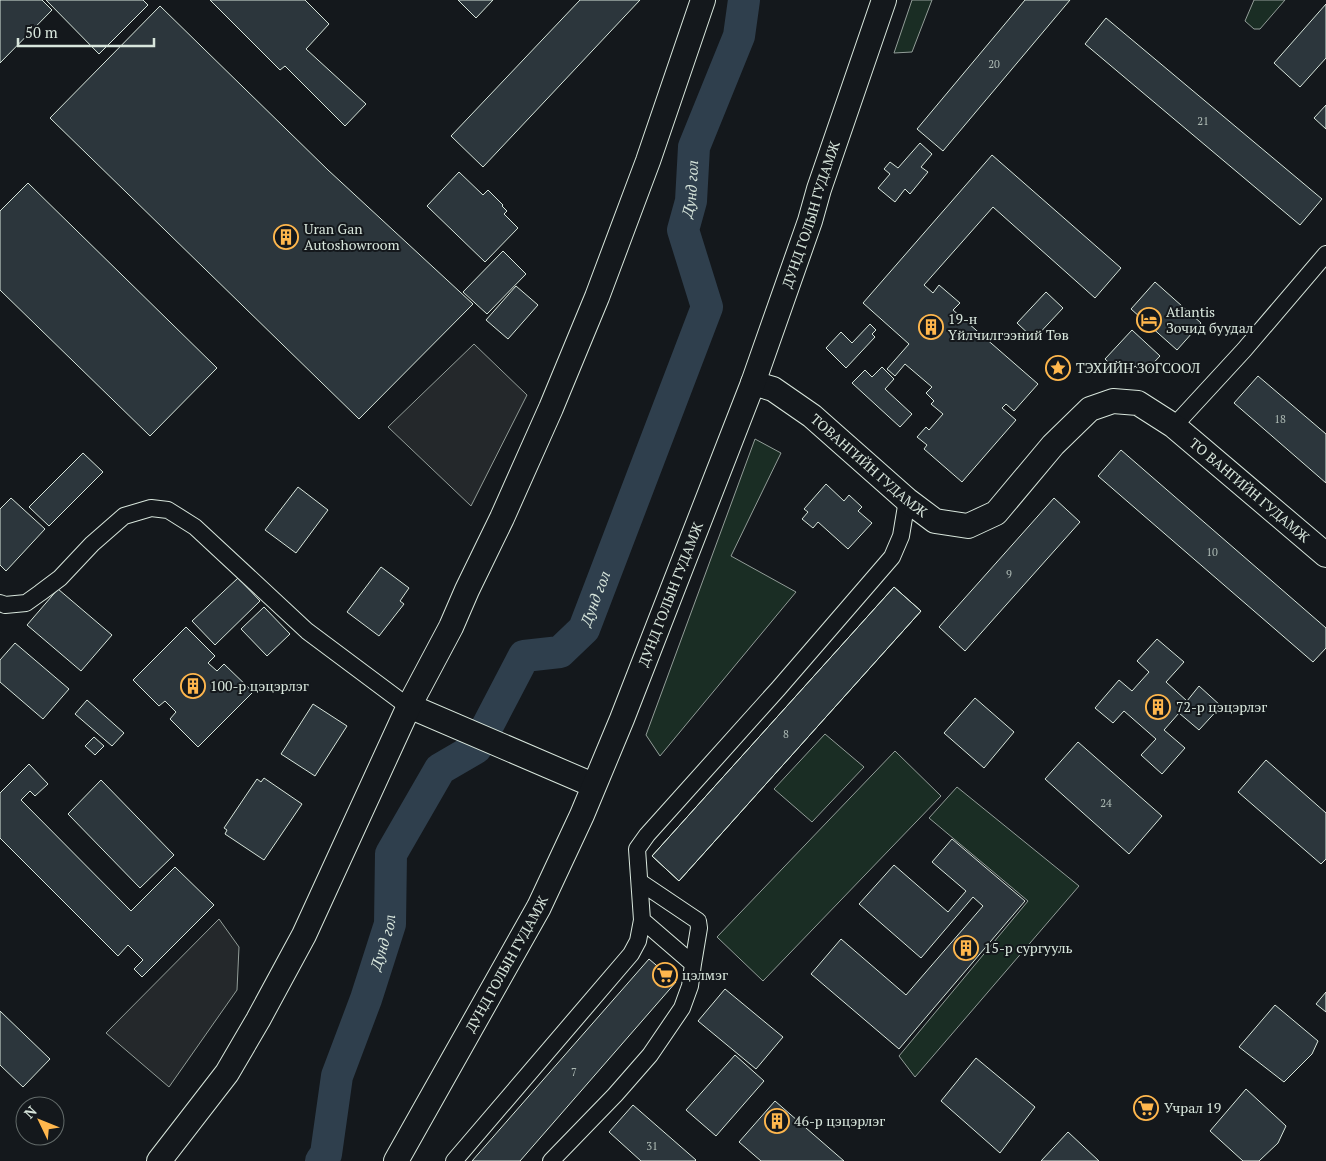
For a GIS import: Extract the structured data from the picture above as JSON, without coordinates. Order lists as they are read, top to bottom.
{
  "streets": {
    "street": ["ДУНД ГОЛЫН ГУДАМЖ", "ТОВАНГИЙН ГУДАМЖ", "ТО ВАНГИЙН ГУДАМЖ"]
  },
  "crossings": [
    ["ДУНД ГОЛЫН ГУДАМЖ", "ТОВАНГИЙН ГУДАМЖ"],
    ["ТОВАНГИЙН ГУДАМЖ", "ТО ВАНГИЙН ГУДАМЖ"]
  ],
  "water": ["Дунд гол"],
  "places": {
    "building": [
      "Uran Gan Autoshowroom",
      "19-н Үйлчилгээний Төв",
      "100-р цэцэрлэг",
      "72-р цэцэрлэг",
      "15-р сургууль",
      "46-р цэцэрлэг"
    ],
    "hotel": ["Atlantis Зочид буудал"],
    "place": ["ТЭХИЙН ЗОГСООЛ"],
    "supermarket": ["цэлмэг", "Учрал 19"]
  },
  "house_numbers": [
    "20",
    "21",
    "18",
    "10",
    "9",
    "8",
    "24",
    "7",
    "31"
  ],
  "scale_bar": "50 m",
  "north": "top left"
}
